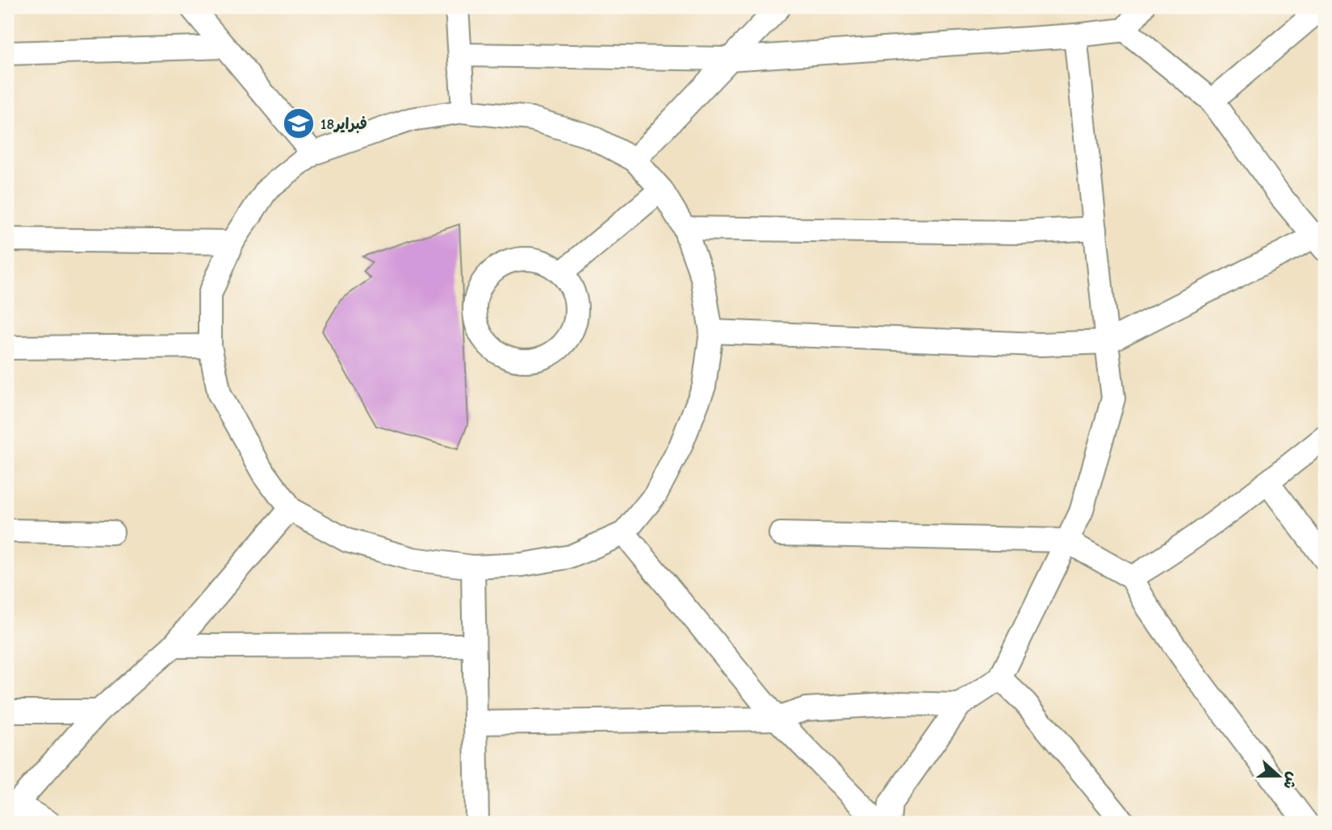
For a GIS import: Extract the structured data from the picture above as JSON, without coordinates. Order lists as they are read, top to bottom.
{
  "places": {
    "school or university": ["18فبراير"]
  },
  "north": "right"
}
